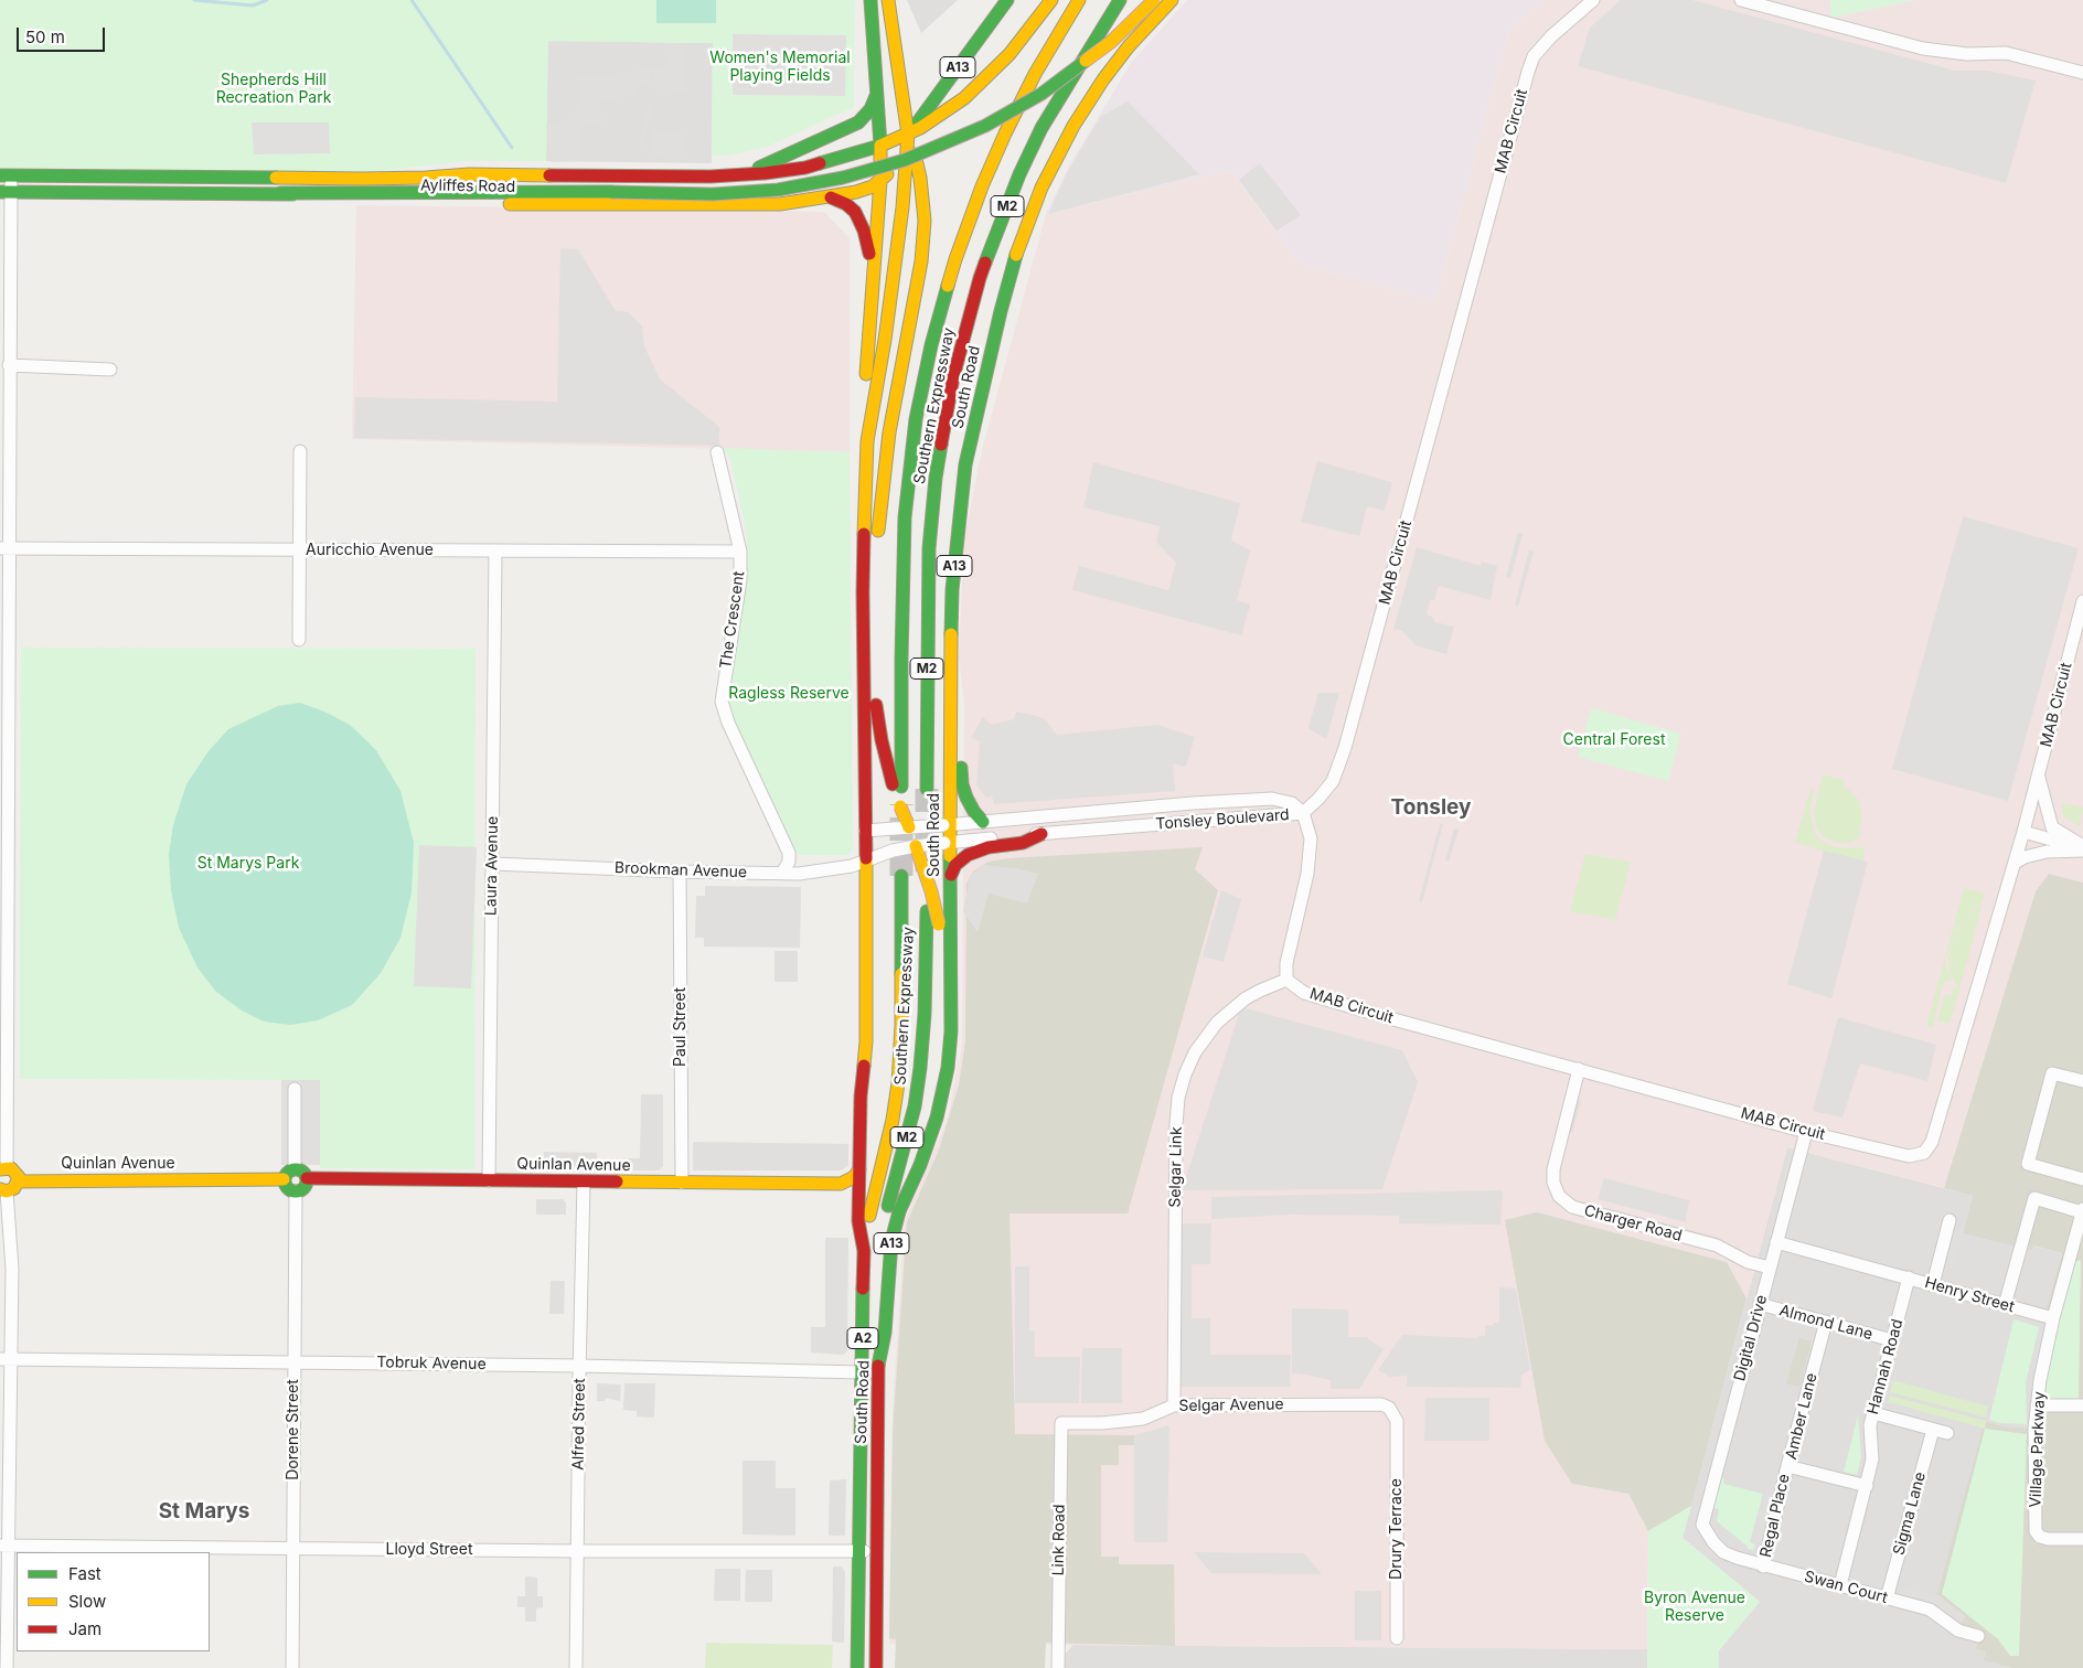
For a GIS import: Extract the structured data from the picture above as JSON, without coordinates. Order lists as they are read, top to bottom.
{
  "streets": {
    "main road": [
      "A13",
      "Ayliffes Road",
      "M2",
      "South Road",
      "Southern Expressway",
      "Quinlan Avenue",
      "A2"
    ],
    "street": [
      "MAB Circuit",
      "Auricchio Avenue",
      "The Crescent",
      "Tonsley Boulevard",
      "Laura Avenue",
      "Brookman Avenue",
      "Paul Street",
      "Selgar Link",
      "Charger Road",
      "Henry Street",
      "Almond Lane",
      "Digital Drive",
      "Tobruk Avenue",
      "Hannah Road",
      "Selgar Avenue",
      "Amber Lane",
      "Alfred Street",
      "Dorene Street",
      "Village Parkway",
      "Sigma Lane",
      "Regal Place",
      "Drury Terrace",
      "Link Road",
      "Lloyd Street",
      "Swan Court"
    ]
  },
  "crossings": [
    ["A13", "Ayliffes Road"],
    ["A13", "South Road"],
    ["MAB Circuit", "Tonsley Boulevard"],
    ["MAB Circuit", "Selgar Link"],
    ["MAB Circuit", "Charger Road"],
    ["MAB Circuit", "Digital Drive"],
    ["Ayliffes Road", "South Road"],
    ["South Road", "Southern Expressway"],
    ["South Road", "Tonsley Boulevard"],
    ["South Road", "Brookman Avenue"],
    ["South Road", "Tobruk Avenue"],
    ["South Road", "Lloyd Street"],
    ["Auricchio Avenue", "The Crescent"],
    ["Auricchio Avenue", "Laura Avenue"],
    ["The Crescent", "Brookman Avenue"],
    ["Tonsley Boulevard", "Brookman Avenue"],
    ["Laura Avenue", "Brookman Avenue"],
    ["Laura Avenue", "Quinlan Avenue"],
    ["Brookman Avenue", "Paul Street"],
    ["Paul Street", "Quinlan Avenue"],
    ["Quinlan Avenue", "Alfred Street"],
    ["Quinlan Avenue", "Dorene Street"],
    ["Selgar Link", "Selgar Avenue"],
    ["Charger Road", "Digital Drive"],
    ["Henry Street", "Digital Drive"],
    ["Henry Street", "Hannah Road"],
    ["Henry Street", "Village Parkway"],
    ["Almond Lane", "Digital Drive"],
    ["Almond Lane", "Hannah Road"],
    ["Almond Lane", "Amber Lane"],
    ["Digital Drive", "Swan Court"],
    ["Tobruk Avenue", "Alfred Street"],
    ["Tobruk Avenue", "Dorene Street"],
    ["Hannah Road", "Amber Lane"],
    ["Hannah Road", "Swan Court"],
    ["Selgar Avenue", "Drury Terrace"],
    ["Selgar Avenue", "Link Road"],
    ["Amber Lane", "Regal Place"],
    ["Alfred Street", "Lloyd Street"],
    ["Dorene Street", "Lloyd Street"],
    ["Sigma Lane", "Swan Court"],
    ["Regal Place", "Swan Court"]
  ],
  "districts": ["Tonsley", "St Marys"],
  "parks": [
    "Women's Memorial Playing Fields",
    "Shepherds Hill Recreation Park",
    "Ragless Reserve",
    "Central Forest",
    "St Marys Park",
    "Byron Avenue Reserve"
  ],
  "legend": ["Fast", "Slow", "Jam"],
  "scale_bar": "50 m"
}
